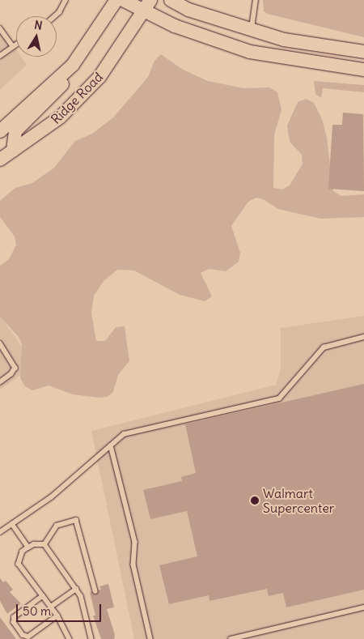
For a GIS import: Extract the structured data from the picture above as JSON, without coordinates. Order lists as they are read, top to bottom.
{
  "streets": {
    "main road": ["Ridge Road"]
  },
  "places": ["Walmart Supercenter"],
  "scale_bar": "50 m",
  "north": "top"
}
